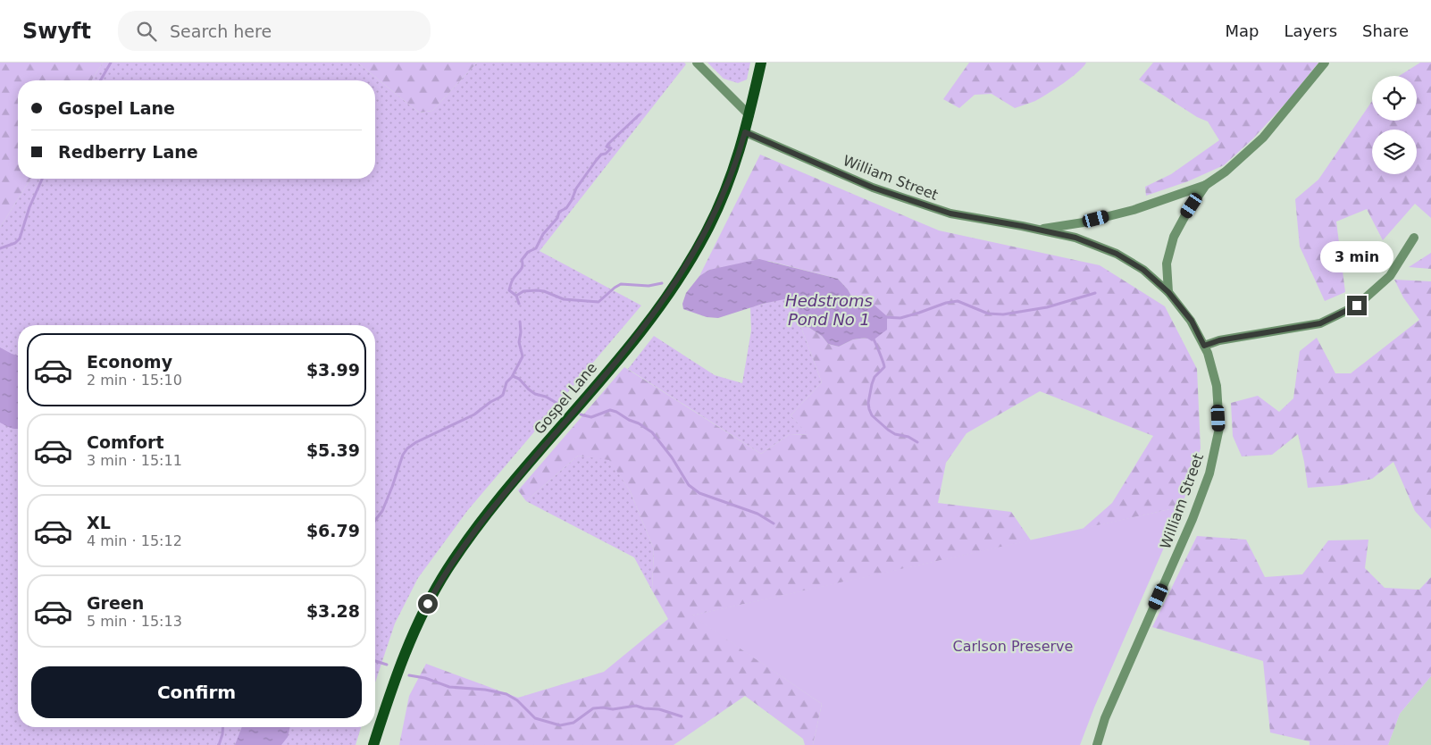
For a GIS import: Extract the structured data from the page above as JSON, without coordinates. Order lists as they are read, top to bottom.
{
  "streets": {
    "main road": ["Gospel Lane"],
    "street": ["William Street"]
  },
  "crossings": [
    ["William Street", "Gospel Lane"]
  ],
  "water": ["Hedstroms Pond No 1"],
  "parks": ["Carlson Preserve"],
  "page": {
    "header": "Swyft",
    "search": "Search here",
    "nav": ["Map", "Layers", "Share"],
    "banner": ["Gospel Lane", "Redberry Lane"],
    "bubble": "3 min",
    "list": [
      {
        "name": "Economy",
        "note": "2 min · 15:10",
        "value": "$3.99"
      },
      {
        "name": "Comfort",
        "note": "3 min · 15:11",
        "value": "$5.39"
      },
      {
        "name": "XL",
        "note": "4 min · 15:12",
        "value": "$6.79"
      },
      {
        "name": "Green",
        "note": "5 min · 15:13",
        "value": "$3.28"
      }
    ],
    "buttons": "Confirm"
  }
}
